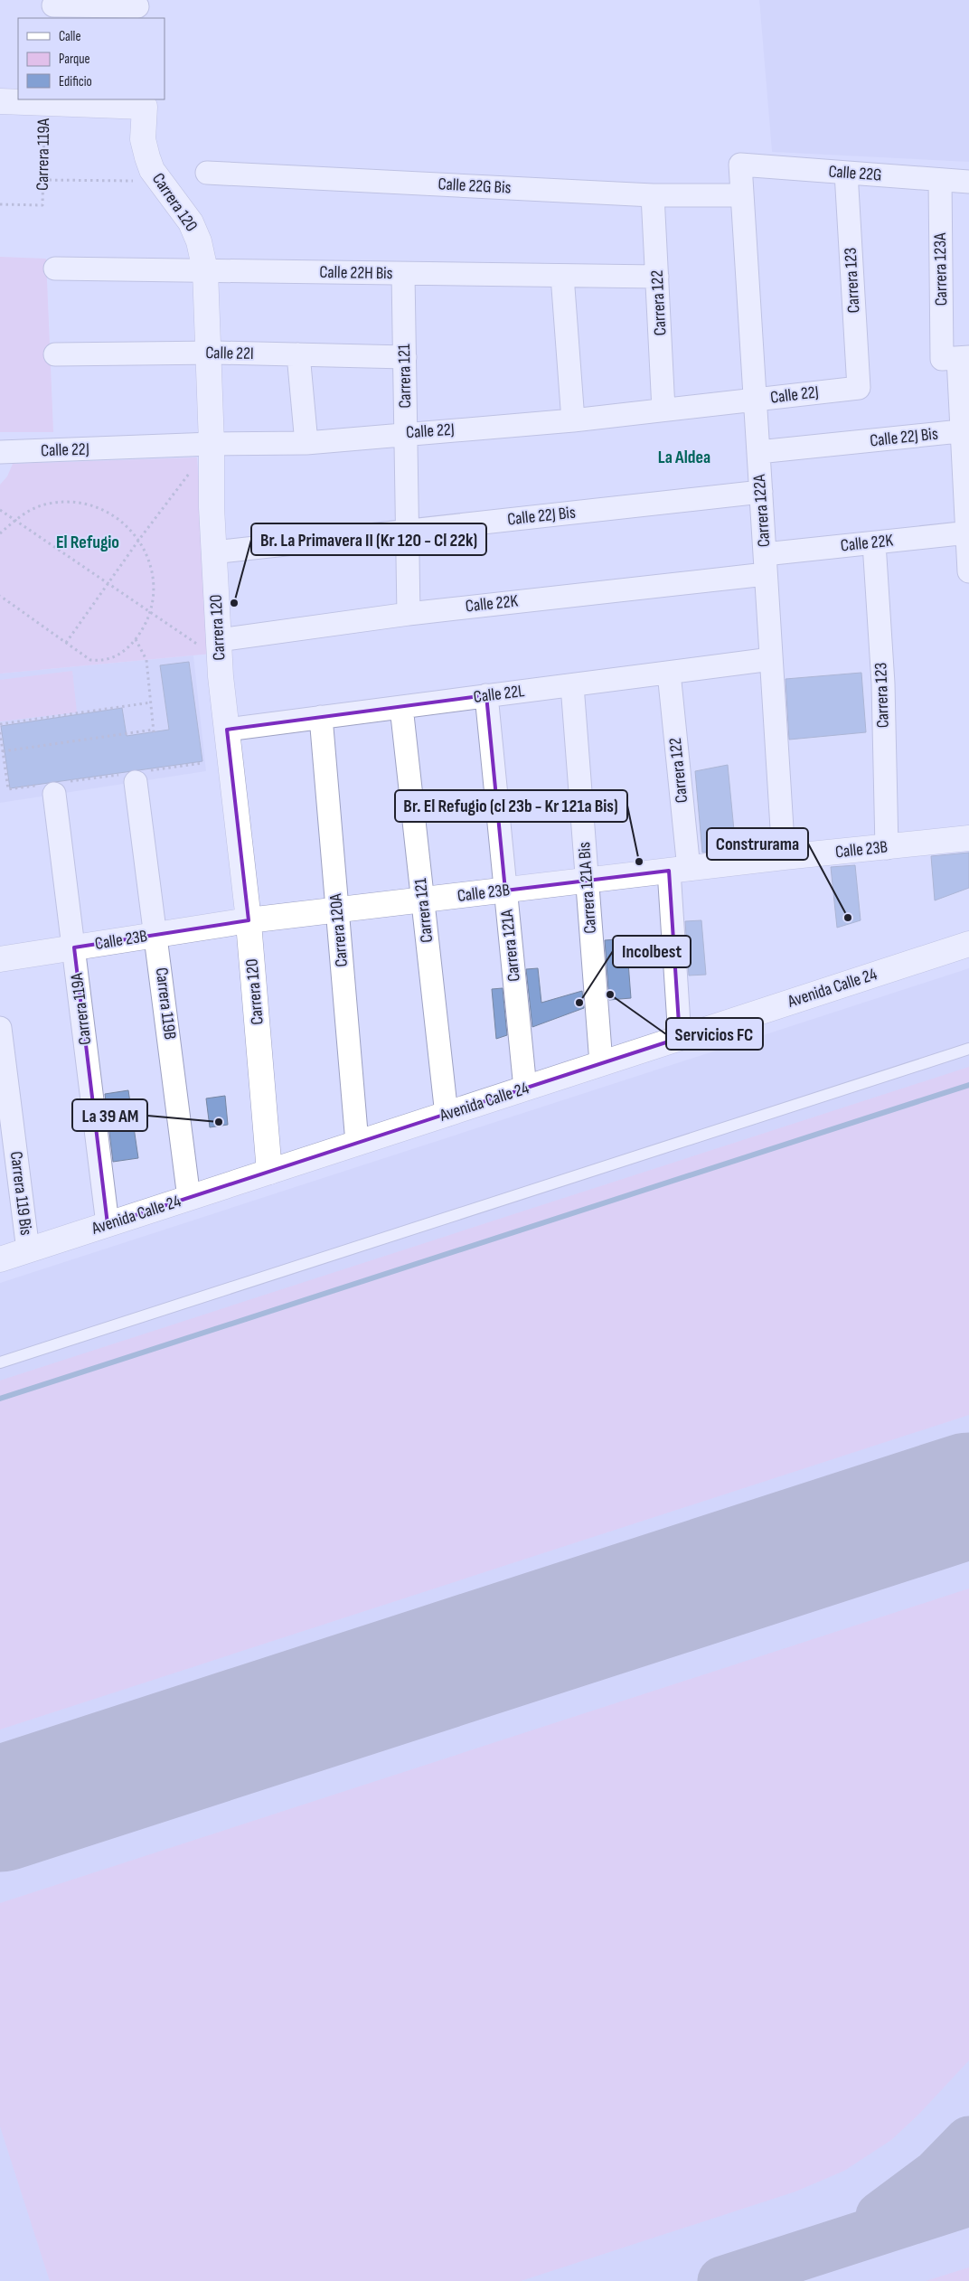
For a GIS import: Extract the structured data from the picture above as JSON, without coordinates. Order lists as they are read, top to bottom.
{
  "streets": {
    "street": [
      "Carrera 119A",
      "Calle 22G",
      "Calle 22G Bis",
      "Carrera 120",
      "Carrera 123A",
      "Calle 22H Bis",
      "Carrera 123",
      "Carrera 122",
      "Calle 22I",
      "Carrera 121",
      "Calle 22J",
      "Calle 22J Bis",
      "Carrera 122A",
      "Calle 22K",
      "Calle 22L",
      "Calle 23B",
      "Carrera 121A Bis",
      "Carrera 120A",
      "Carrera 121A",
      "Avenida Calle 24",
      "Carrera 119B",
      "Carrera 119 Bis"
    ]
  },
  "crossings": [
    ["Carrera 119A", "Calle 23B"],
    ["Carrera 119A", "Avenida Calle 24"],
    ["Calle 22G", "Carrera 123A"],
    ["Calle 22G", "Carrera 123"],
    ["Calle 22G", "Carrera 122A"],
    ["Calle 22G Bis", "Carrera 122"],
    ["Calle 22G Bis", "Carrera 122A"],
    ["Carrera 120", "Calle 22H Bis"],
    ["Carrera 120", "Calle 22I"],
    ["Carrera 120", "Calle 22J"],
    ["Carrera 120", "Calle 22J Bis"],
    ["Carrera 120", "Calle 22K"],
    ["Carrera 120", "Calle 22L"],
    ["Carrera 120", "Calle 23B"],
    ["Carrera 120", "Avenida Calle 24"],
    ["Carrera 123A", "Calle 22J Bis"],
    ["Carrera 123A", "Calle 22K"],
    ["Calle 22H Bis", "Carrera 122"],
    ["Calle 22H Bis", "Carrera 121"],
    ["Carrera 123", "Calle 22J"],
    ["Carrera 123", "Calle 22K"],
    ["Carrera 123", "Calle 23B"],
    ["Carrera 122", "Calle 22J"],
    ["Carrera 122", "Calle 22L"],
    ["Carrera 122", "Calle 23B"],
    ["Carrera 122", "Avenida Calle 24"],
    ["Calle 22I", "Carrera 121"],
    ["Carrera 121", "Calle 22J"],
    ["Carrera 121", "Calle 22J Bis"],
    ["Carrera 121", "Calle 22K"],
    ["Carrera 121", "Calle 22L"],
    ["Carrera 121", "Calle 23B"],
    ["Carrera 121", "Avenida Calle 24"],
    ["Calle 22J", "Carrera 122A"],
    ["Calle 22J Bis", "Carrera 122A"],
    ["Carrera 122A", "Calle 22K"],
    ["Carrera 122A", "Calle 22L"],
    ["Carrera 122A", "Calle 23B"],
    ["Calle 22L", "Carrera 121A Bis"],
    ["Calle 22L", "Carrera 120A"],
    ["Calle 22L", "Carrera 121A"],
    ["Calle 23B", "Carrera 121A Bis"],
    ["Calle 23B", "Carrera 120A"],
    ["Calle 23B", "Carrera 121A"],
    ["Calle 23B", "Carrera 119B"],
    ["Carrera 121A Bis", "Avenida Calle 24"],
    ["Carrera 120A", "Avenida Calle 24"],
    ["Carrera 121A", "Avenida Calle 24"],
    ["Avenida Calle 24", "Carrera 119B"],
    ["Avenida Calle 24", "Carrera 119 Bis"]
  ],
  "districts": ["La Aldea", "El Refugio"],
  "places": [
    "Br. La Primavera II (Kr 120 - Cl 22k)",
    "Br. El Refugio (cl 23b - Kr 121a Bis)",
    "Construrama",
    "Servicios FC",
    "Incolbest",
    "La 39 AM"
  ],
  "legend": ["Calle", "Parque", "Edificio"]
}
